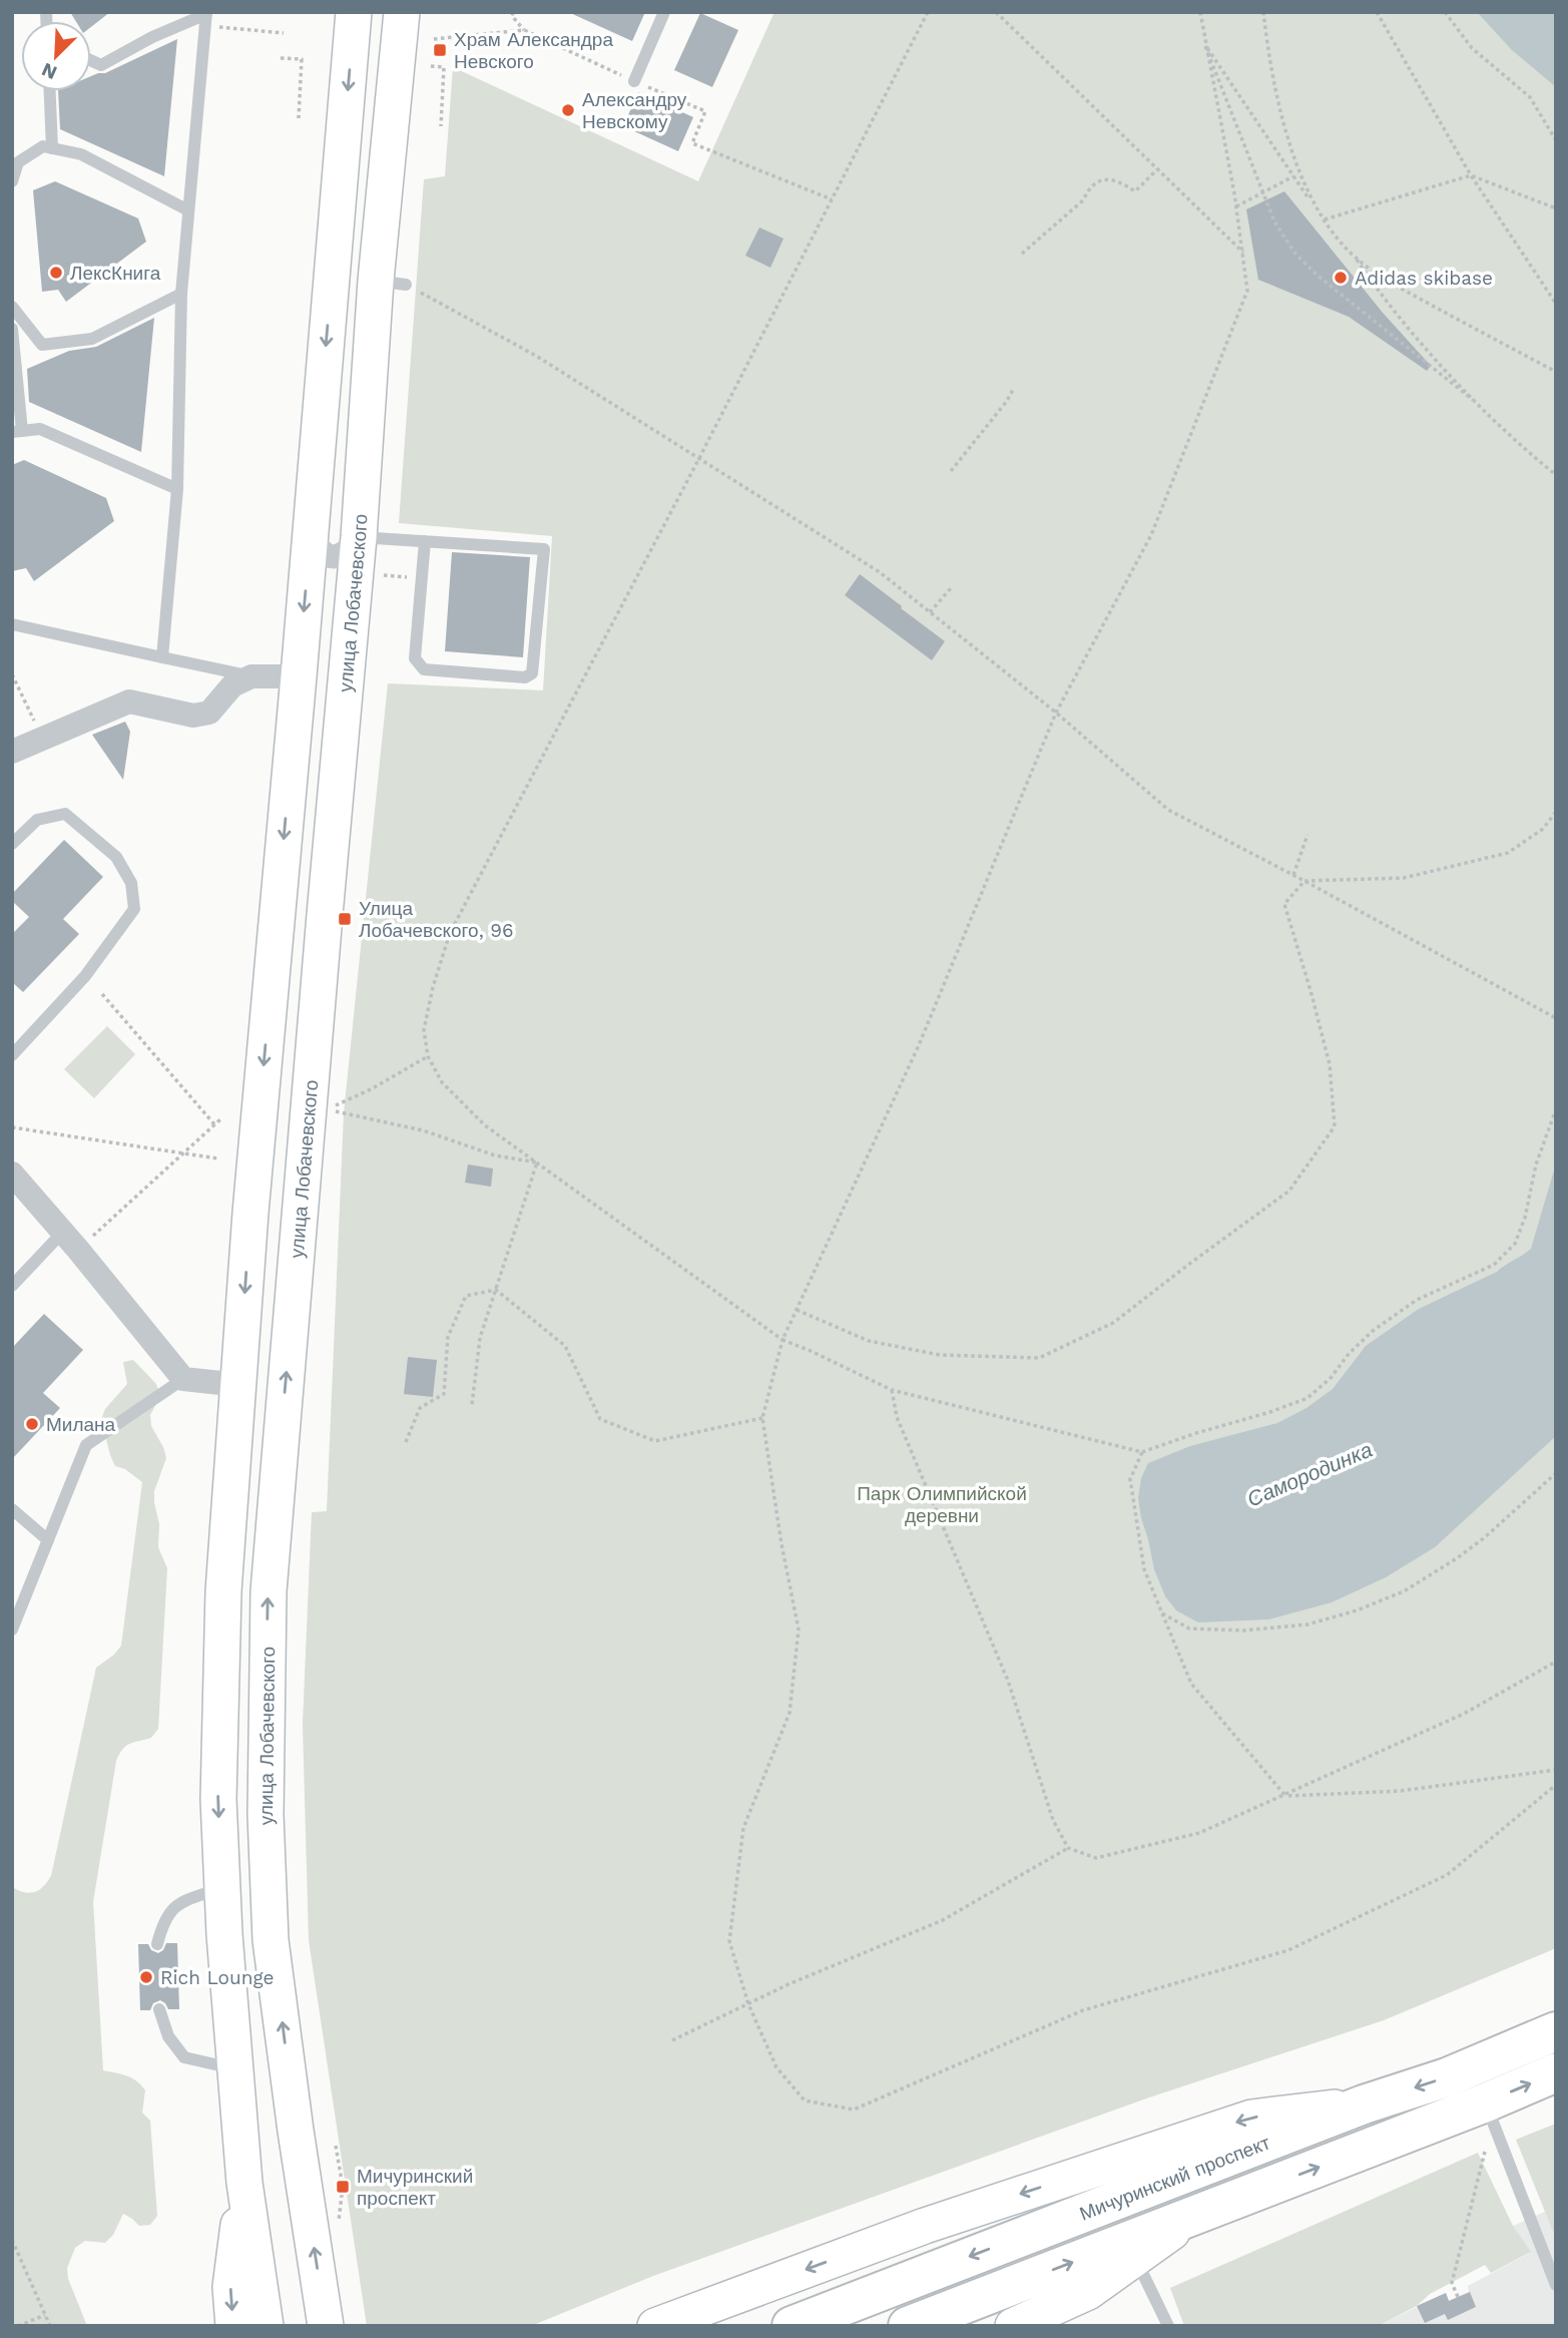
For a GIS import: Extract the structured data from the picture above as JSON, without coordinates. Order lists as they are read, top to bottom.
{
  "streets": {
    "main road": ["улица Лобачевского", "Мичуринский проспект"]
  },
  "water": ["Самородинка"],
  "parks": ["Парк Олимпийской деревни"],
  "places": {
    "transit": ["Храм Александра Невского", "Улица Лобачевского, 96", "Мичуринский проспект"],
    "other": [
      "Александру Невскому",
      "ЛексКнига",
      "Adidas skibase",
      "Милана",
      "Rich Lounge"
    ]
  },
  "north": "bottom left"
}
